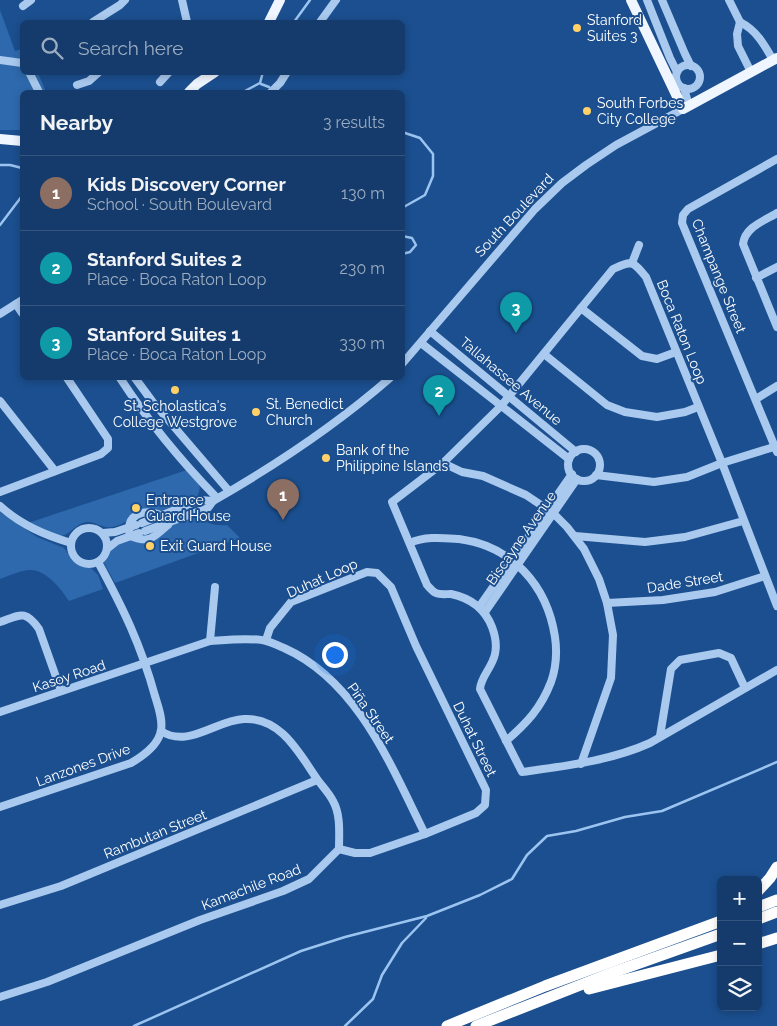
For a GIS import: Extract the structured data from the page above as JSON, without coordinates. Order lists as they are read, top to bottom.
{
  "streets": {
    "main road": ["South Boulevard"],
    "street": [
      "Champange Street",
      "Boca Raton Loop",
      "Tallahassee Avenue",
      "Biscayne Avenue",
      "Duhat Loop",
      "Dade Street",
      "Kasoy Road",
      "Piña Street",
      "Duhat Street",
      "Lanzones Drive",
      "Rambutan Street",
      "Kamachile Road"
    ]
  },
  "crossings": [
    ["South Boulevard", "Tallahassee Avenue"],
    ["Boca Raton Loop", "Dade Street"],
    ["Tallahassee Avenue", "Biscayne Avenue"],
    ["Duhat Loop", "Piña Street"],
    ["Duhat Loop", "Duhat Street"],
    ["Kasoy Road", "Piña Street"],
    ["Piña Street", "Duhat Street"],
    ["Duhat Street", "Kamachile Road"]
  ],
  "places": [
    "Stanford Suites 3",
    "South Forbes City College",
    "St. Scholastica's College Westgrove",
    "St. Benedict Church",
    "Bank of the Philippine Islands",
    "Entrance Guard House",
    "Exit Guard House"
  ],
  "page": {
    "search": "Search here",
    "heading": ["Nearby", "3 results"],
    "list": [
      {
        "mark": "1",
        "name": "Kids Discovery Corner",
        "note": "School · South Boulevard",
        "value": "130 m"
      },
      {
        "mark": "2",
        "name": "Stanford Suites 2",
        "note": "Place · Boca Raton Loop",
        "value": "230 m"
      },
      {
        "mark": "3",
        "name": "Stanford Suites 1",
        "note": "Place · Boca Raton Loop",
        "value": "330 m"
      }
    ],
    "pins": ["3", "2", "1"],
    "map_buttons": ["+", "−"]
  }
}
